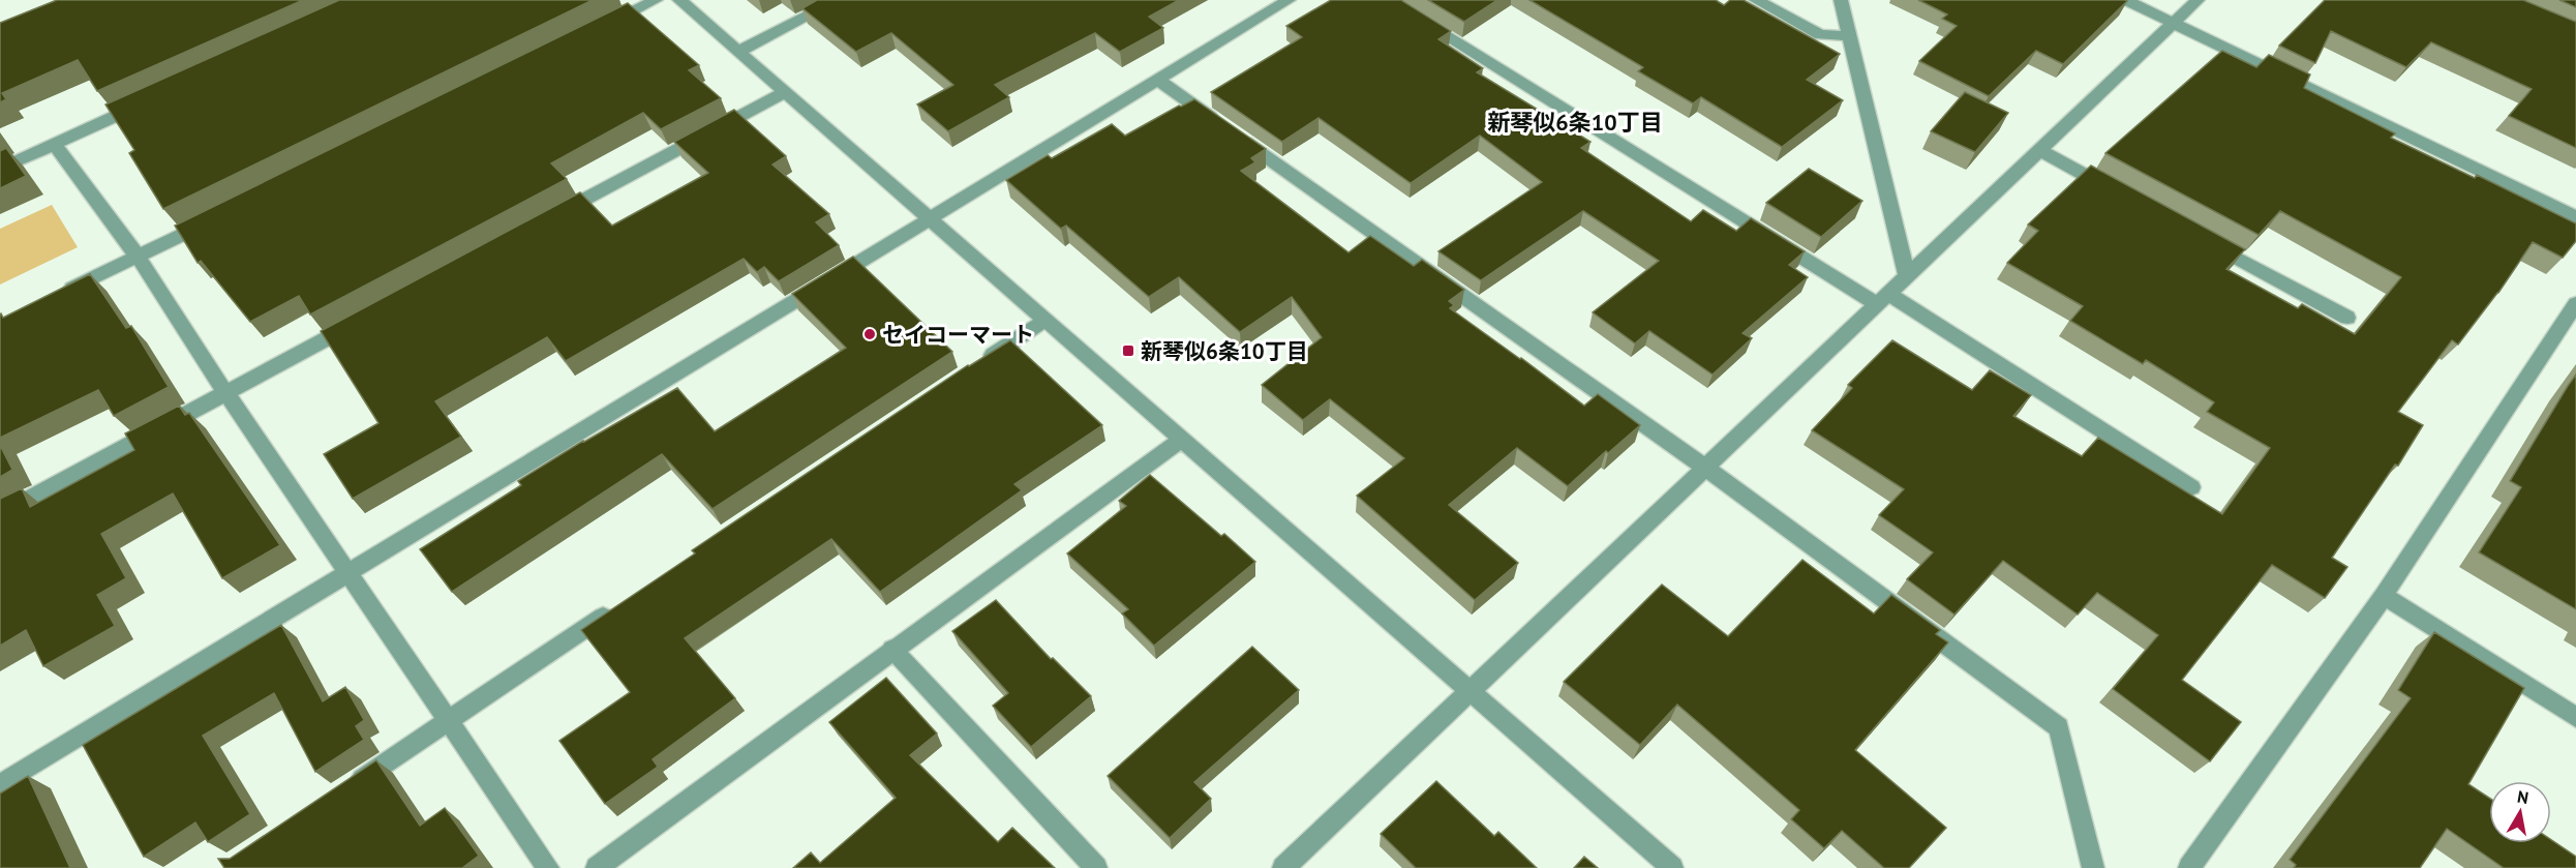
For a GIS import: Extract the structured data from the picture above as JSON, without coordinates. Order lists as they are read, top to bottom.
{
  "districts": ["新琴似6条10丁目"],
  "places": {
    "other": ["セイコーマート"],
    "transit": ["新琴似6条10丁目"]
  },
  "north": "top"
}
